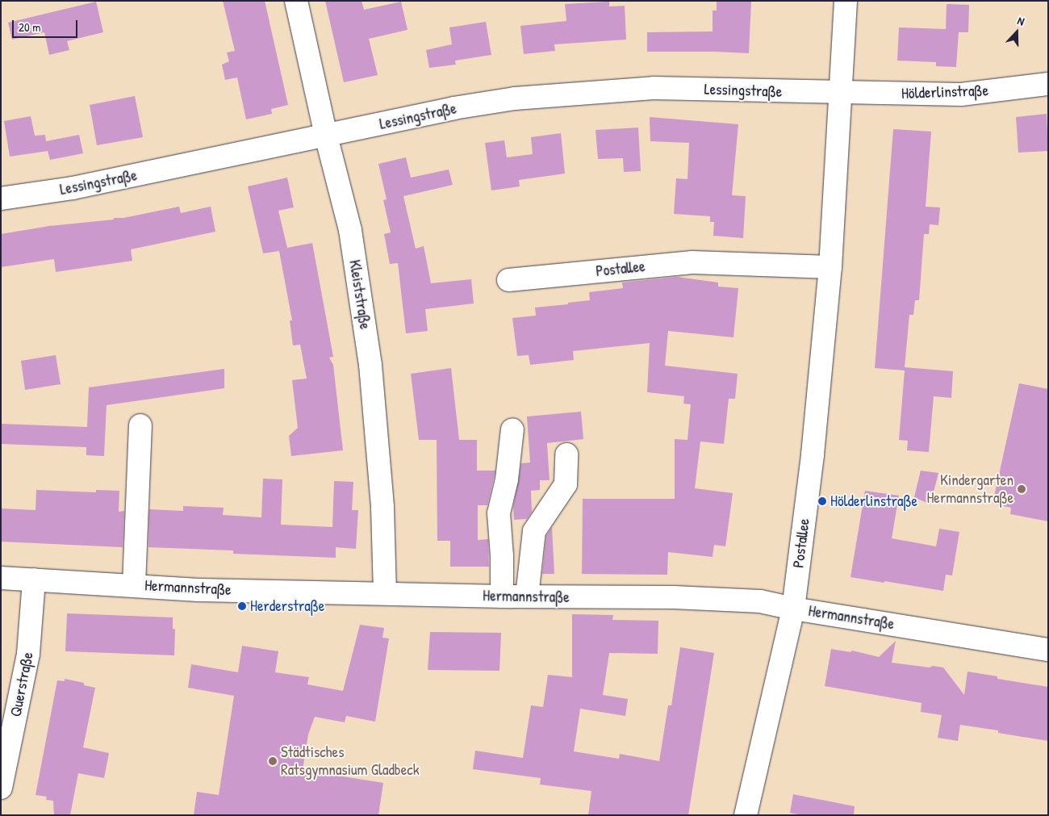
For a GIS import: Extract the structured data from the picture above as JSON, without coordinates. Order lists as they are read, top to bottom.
{
  "streets": {
    "street": [
      "Lessingstraße",
      "Hölderlinstraße",
      "Postallee",
      "Kleiststraße",
      "Hermannstraße",
      "Querstraße"
    ]
  },
  "crossings": [
    ["Lessingstraße", "Hölderlinstraße"],
    ["Lessingstraße", "Postallee"],
    ["Lessingstraße", "Kleiststraße"],
    ["Hölderlinstraße", "Postallee"],
    ["Postallee", "Hermannstraße"],
    ["Kleiststraße", "Hermannstraße"],
    ["Hermannstraße", "Querstraße"]
  ],
  "places": [
    "Kindergarten Hermannstraße",
    "Hölderlinstraße",
    "Herderstraße",
    "Städtisches Ratsgymnasium Gladbeck"
  ],
  "scale_bar": "20 m",
  "north": "top"
}
